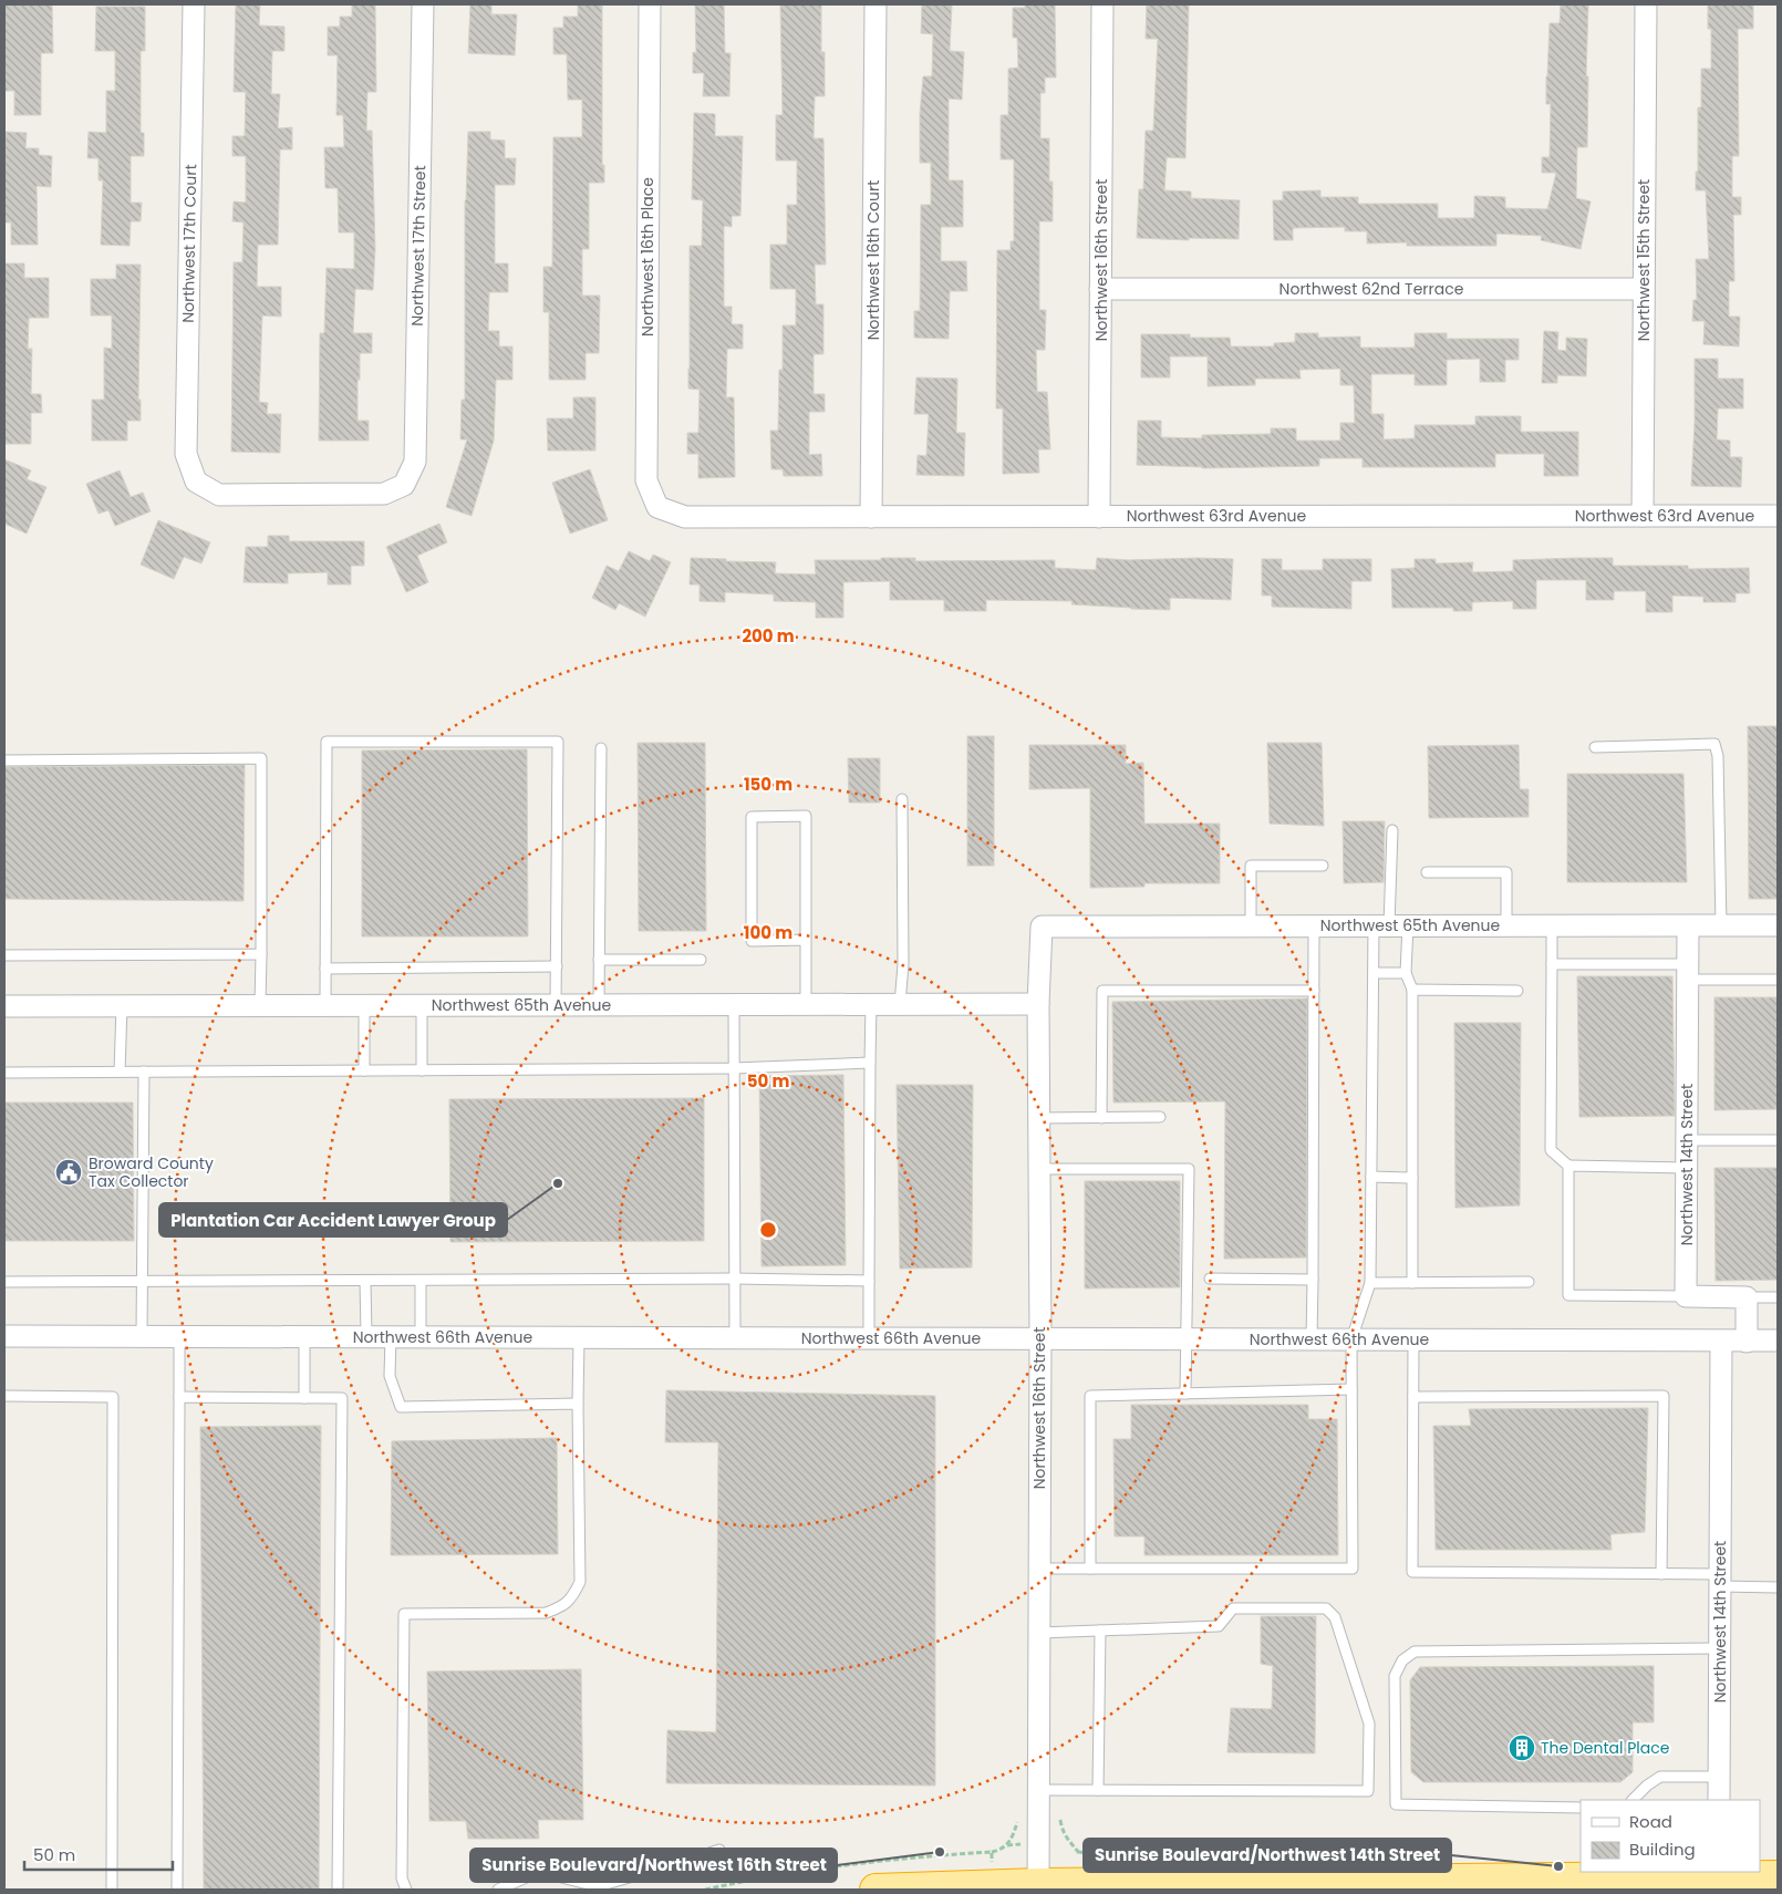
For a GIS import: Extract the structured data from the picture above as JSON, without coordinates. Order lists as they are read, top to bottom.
{
  "streets": {
    "street": [
      "Northwest 17th Court",
      "Northwest 17th Street",
      "Northwest 16th Place",
      "Northwest 16th Court",
      "Northwest 16th Street",
      "Northwest 15th Street",
      "Northwest 62nd Terrace",
      "Northwest 63rd Avenue",
      "Northwest 65th Avenue",
      "Northwest 14th Street",
      "Northwest 66th Avenue"
    ]
  },
  "crossings": [
    ["Northwest 17th Court", "Northwest 17th Street"],
    ["Northwest 16th Place", "Northwest 63rd Avenue"],
    ["Northwest 16th Court", "Northwest 63rd Avenue"],
    ["Northwest 16th Street", "Northwest 62nd Terrace"],
    ["Northwest 16th Street", "Northwest 63rd Avenue"],
    ["Northwest 16th Street", "Northwest 65th Avenue"],
    ["Northwest 16th Street", "Northwest 66th Avenue"],
    ["Northwest 15th Street", "Northwest 62nd Terrace"],
    ["Northwest 15th Street", "Northwest 63rd Avenue"],
    ["Northwest 65th Avenue", "Northwest 14th Street"],
    ["Northwest 14th Street", "Northwest 66th Avenue"]
  ],
  "places": {
    "public building": ["Broward County Tax Collector"],
    "other": ["Plantation Car Accident Lawyer Group", "Sunrise Boulevard/Northwest 16th Street", "Sunrise Boulevard/Northwest 14th Street"],
    "building": ["The Dental Place"]
  },
  "legend": ["Road", "Building"],
  "scale_bar": "50 m",
  "rings": [
    "200 m",
    "150 m",
    "100 m",
    "50 m"
  ]
}
